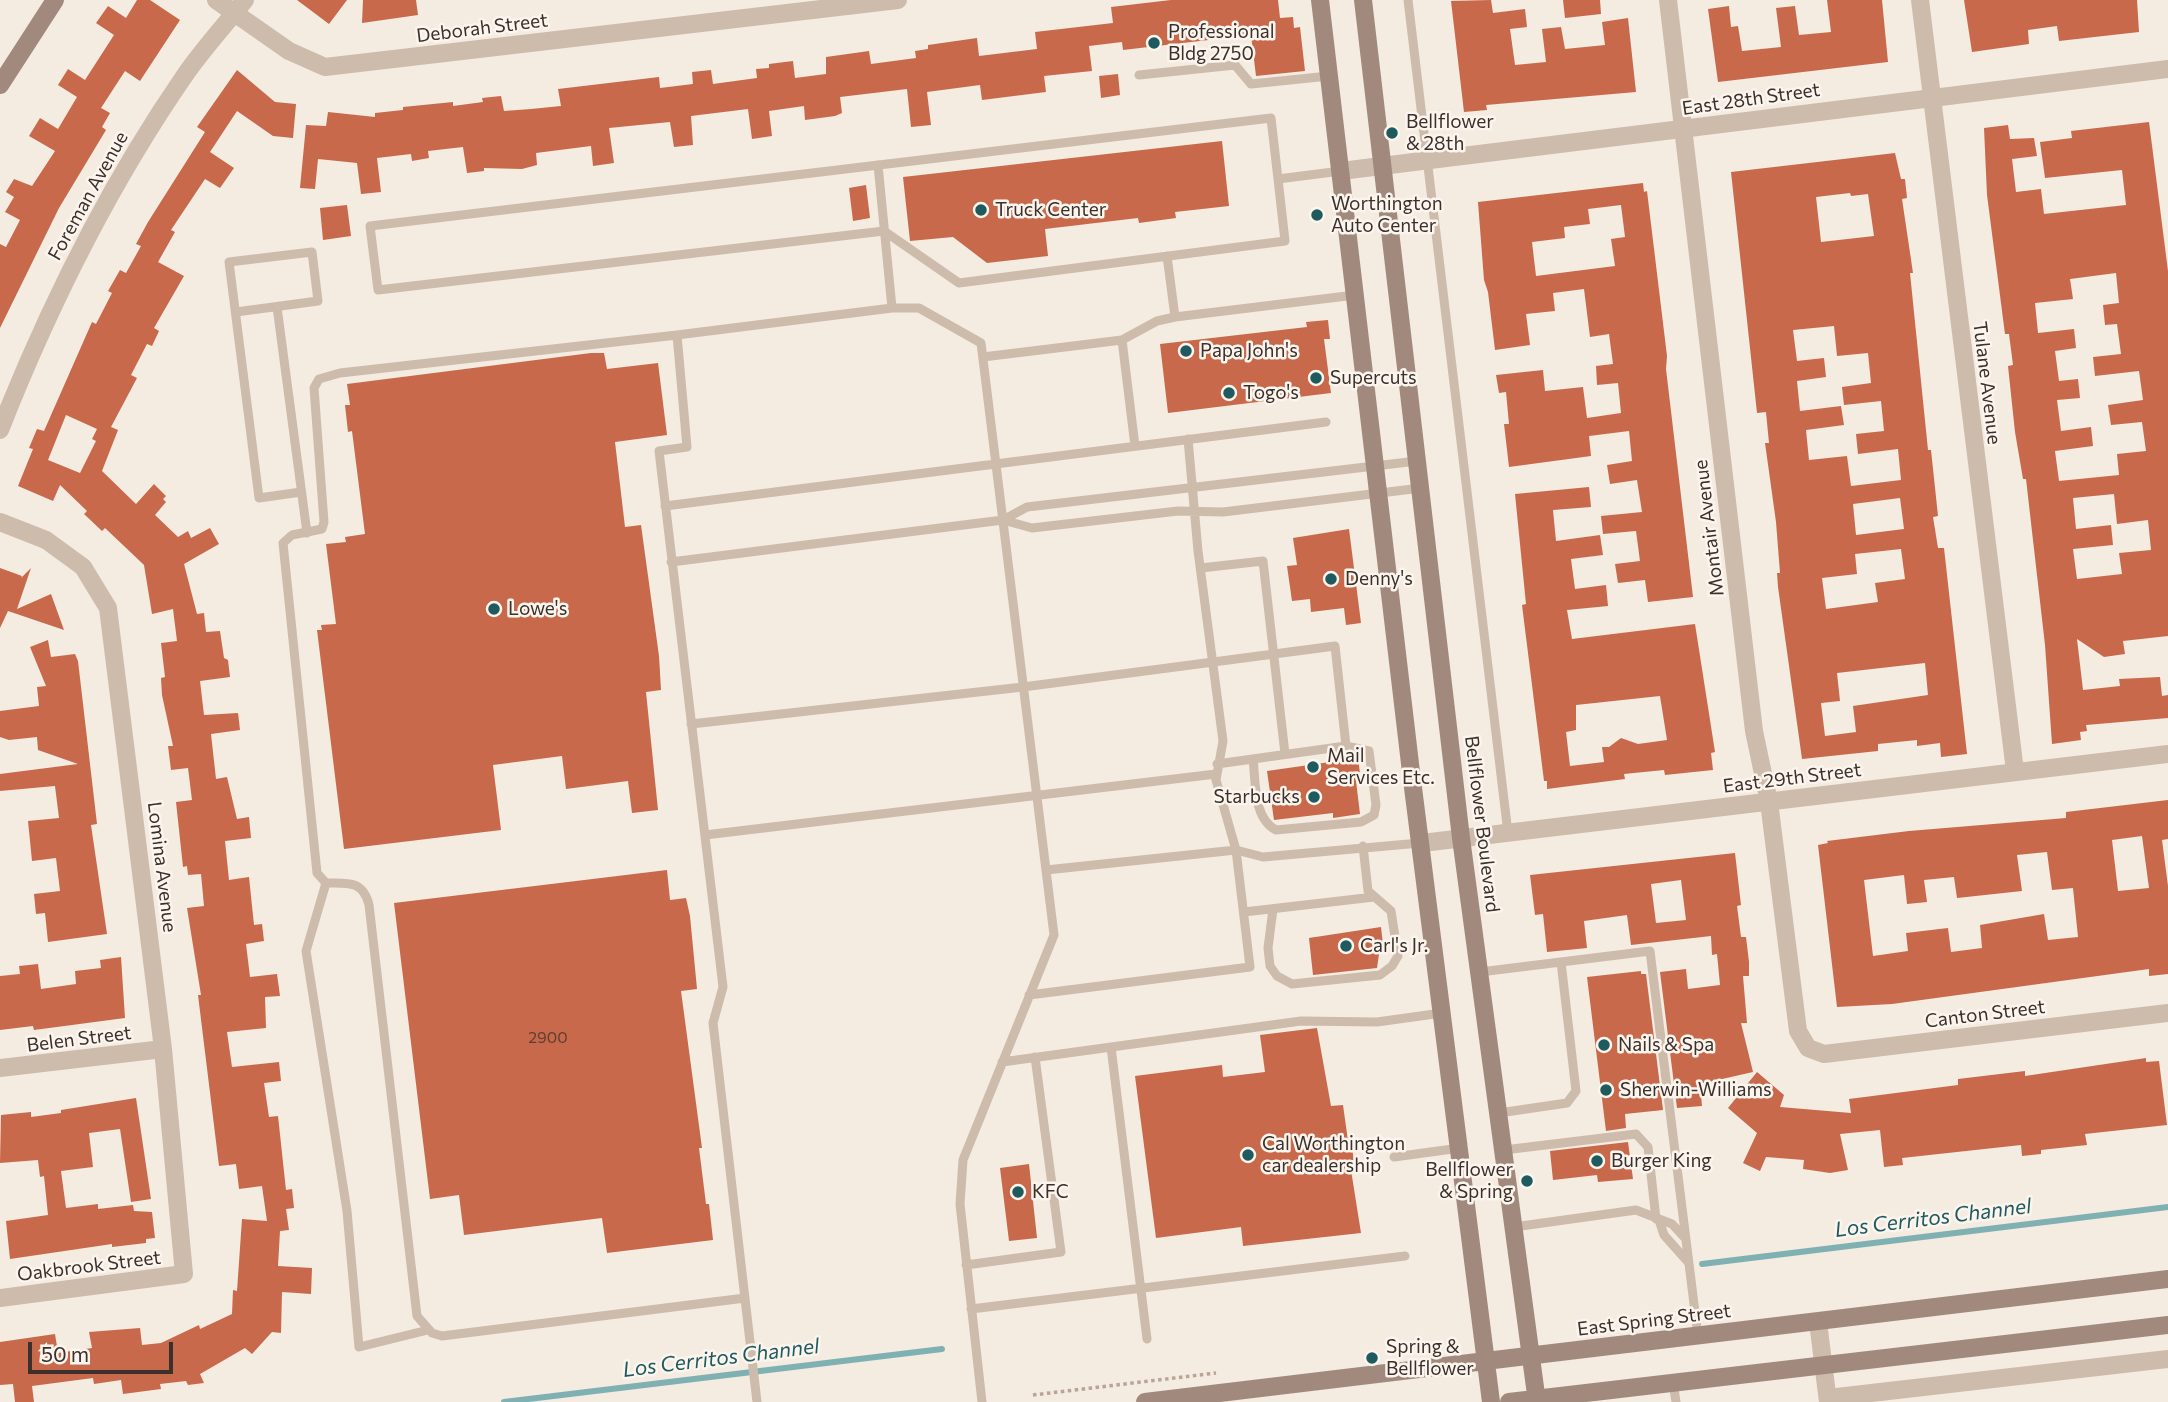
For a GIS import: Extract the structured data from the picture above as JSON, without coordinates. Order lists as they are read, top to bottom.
{
  "streets": {
    "main road": ["Bellflower Boulevard", "East Spring Street"],
    "street": [
      "Deborah Street",
      "East 28th Street",
      "Foreman Avenue",
      "Tulane Avenue",
      "Montair Avenue",
      "East 29th Street",
      "Lomina Avenue",
      "Canton Street",
      "Belen Street",
      "Oakbrook Street"
    ]
  },
  "crossings": [
    ["Deborah Street", "Foreman Avenue"],
    ["East 28th Street", "Tulane Avenue"],
    ["East 28th Street", "Montair Avenue"],
    ["East 28th Street", "Bellflower Boulevard"],
    ["Tulane Avenue", "East 29th Street"],
    ["Montair Avenue", "East 29th Street"],
    ["Montair Avenue", "Canton Street"],
    ["East 29th Street", "Bellflower Boulevard"],
    ["Bellflower Boulevard", "East Spring Street"],
    ["Lomina Avenue", "Belen Street"],
    ["Lomina Avenue", "Oakbrook Street"]
  ],
  "water": ["Los Cerritos Channel"],
  "places": [
    "Professional Bldg 2750",
    "Bellflower & 28th",
    "Truck Center",
    "Worthington Auto Center",
    "Papa John's",
    "Supercuts",
    "Togo's",
    "Denny's",
    "Lowe's",
    "Mail Services Etc.",
    "Starbucks",
    "Carl's Jr.",
    "Nails & Spa",
    "Sherwin-Williams",
    "Cal Worthington car dealership",
    "Burger King",
    "Bellflower & Spring",
    "KFC",
    "Spring & Bellflower"
  ],
  "house_numbers": ["2900"],
  "scale_bar": "50 m"
}
